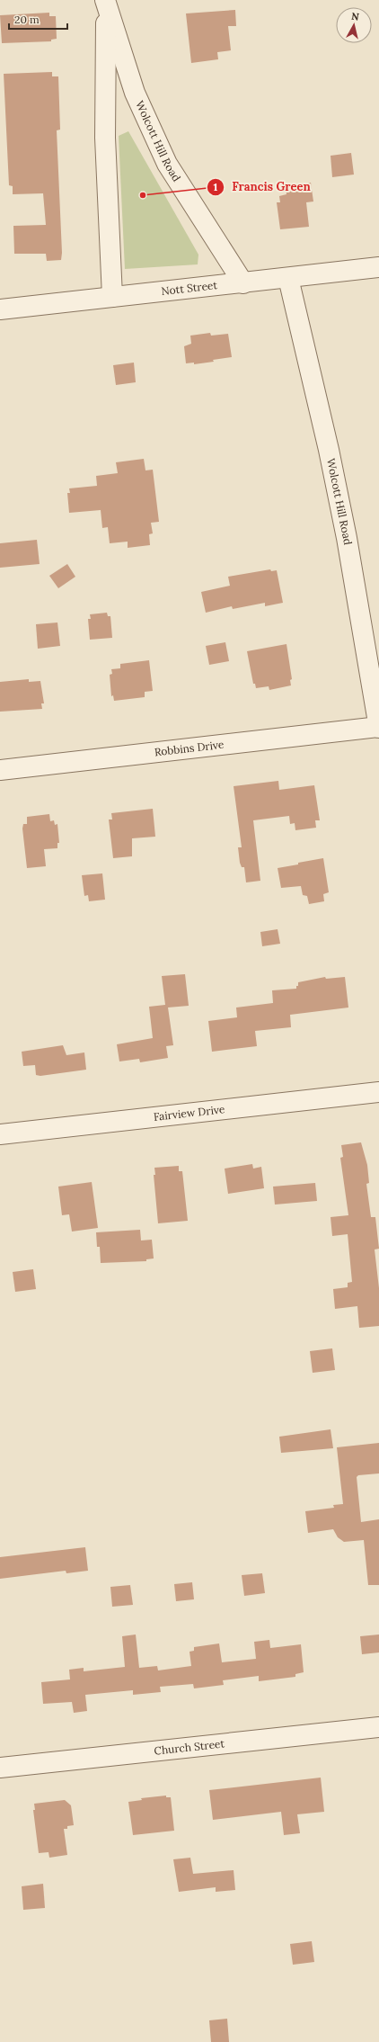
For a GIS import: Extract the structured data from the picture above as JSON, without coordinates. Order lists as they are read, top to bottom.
{
  "streets": {
    "street": [
      "Wolcott Hill Road",
      "Nott Street",
      "Robbins Drive",
      "Fairview Drive",
      "Church Street"
    ]
  },
  "crossings": [
    ["Wolcott Hill Road", "Nott Street"],
    ["Wolcott Hill Road", "Robbins Drive"]
  ],
  "places": ["Francis Green"],
  "scale_bar": "20 m",
  "north": "top"
}
